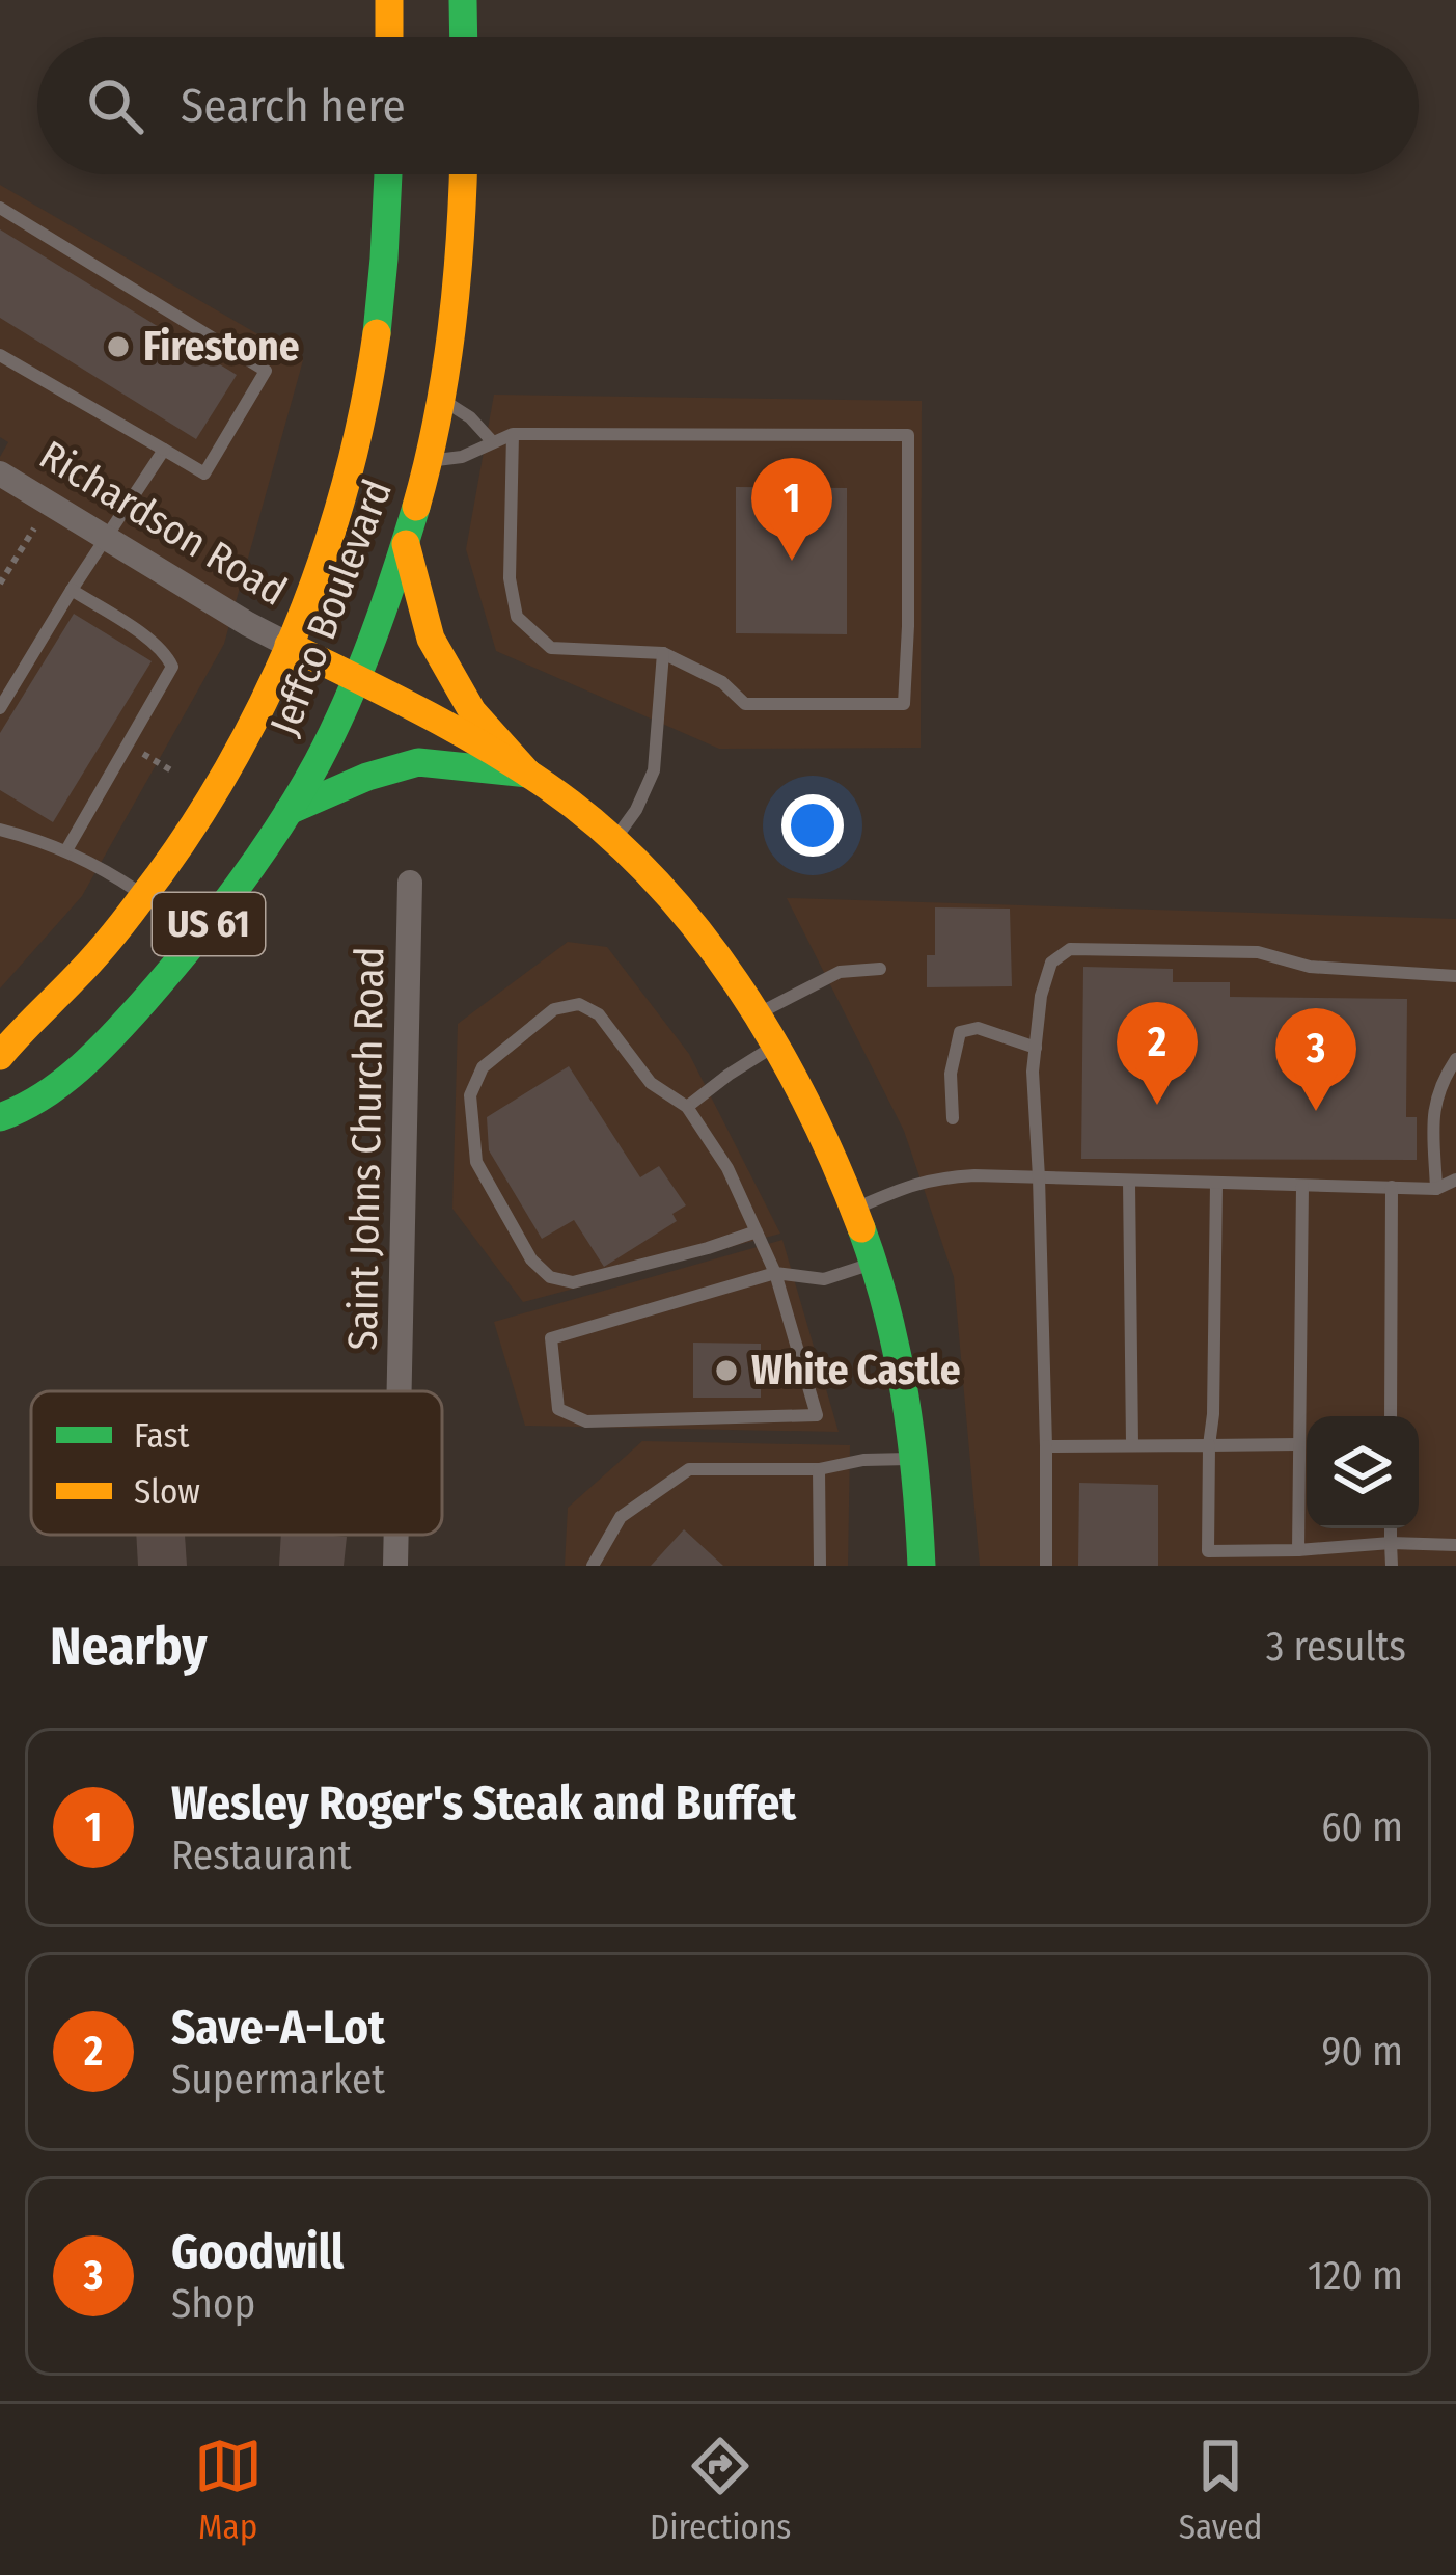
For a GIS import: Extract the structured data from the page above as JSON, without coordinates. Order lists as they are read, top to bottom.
{
  "streets": {
    "main road": ["Richardson Road", "Jeffco Boulevard", "US 61"],
    "street": ["Saint Johns Church Road"]
  },
  "crossings": [
    ["Richardson Road", "Jeffco Boulevard"]
  ],
  "places": ["Firestone", "White Castle"],
  "legend": ["Fast", "Slow"],
  "page": {
    "search": "Search here",
    "pins": ["1", "2", "3"],
    "heading": ["Nearby", "3 results"],
    "list": [
      {
        "mark": "1",
        "name": "Wesley Roger's Steak and Buffet",
        "note": "Restaurant",
        "value": "60 m"
      },
      {
        "mark": "2",
        "name": "Save-A-Lot",
        "note": "Supermarket",
        "value": "90 m"
      },
      {
        "mark": "3",
        "name": "Goodwill",
        "note": "Shop",
        "value": "120 m"
      }
    ],
    "nav": ["Map", "Directions", "Saved"]
  }
}
